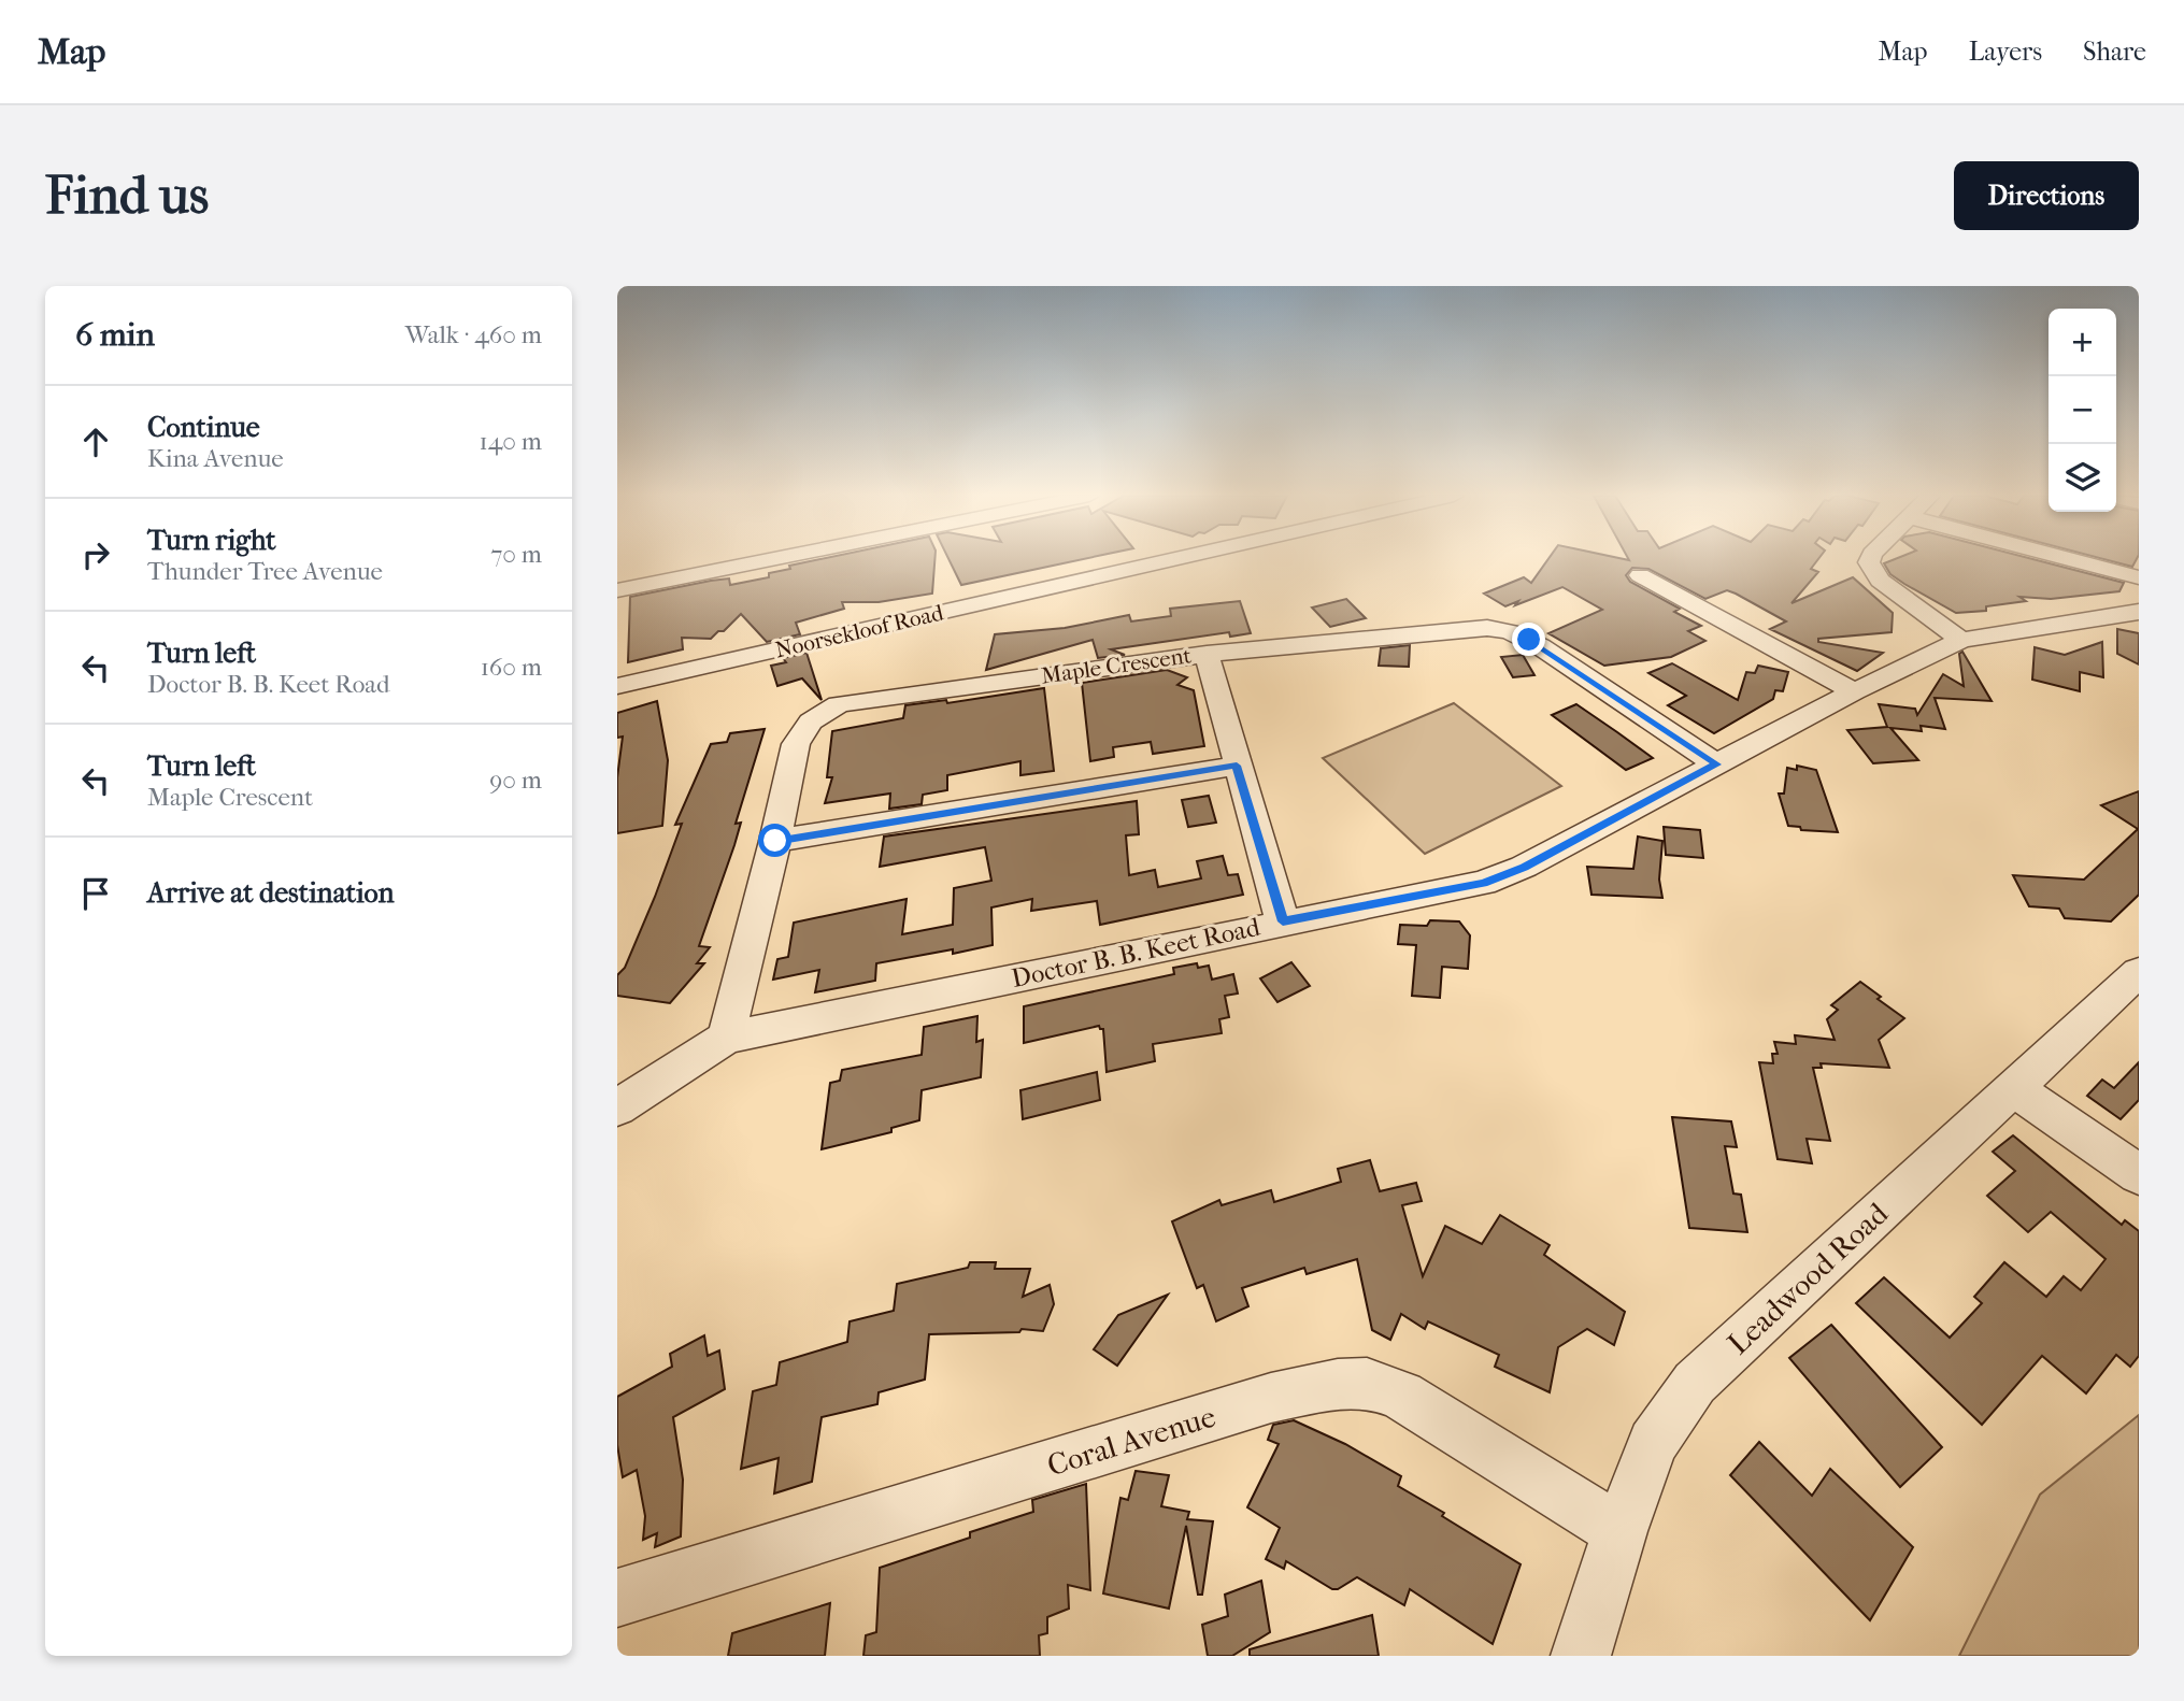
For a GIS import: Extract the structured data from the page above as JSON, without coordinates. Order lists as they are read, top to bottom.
{
  "streets": {
    "street": [
      "Noorsekloof Road",
      "Maple Crescent",
      "Doctor B. B. Keet Road",
      "Leadwood Road",
      "Coral Avenue"
    ]
  },
  "crossings": [
    ["Maple Crescent", "Doctor B. B. Keet Road"],
    ["Leadwood Road", "Coral Avenue"]
  ],
  "page": {
    "header": "Map",
    "nav": ["Map", "Layers", "Share"],
    "buttons": "Directions",
    "title": "Find us",
    "heading": ["6 min", "Walk · 460 m"],
    "map_buttons": ["+", "−"],
    "list": [
      ["Continue", "Kina Avenue", "140 m"],
      ["Turn right", "Thunder Tree Avenue", "70 m"],
      ["Turn left", "Doctor B. B. Keet Road", "160 m"],
      ["Turn left", "Maple Crescent", "90 m"],
      "Arrive at destination"
    ]
  }
}
